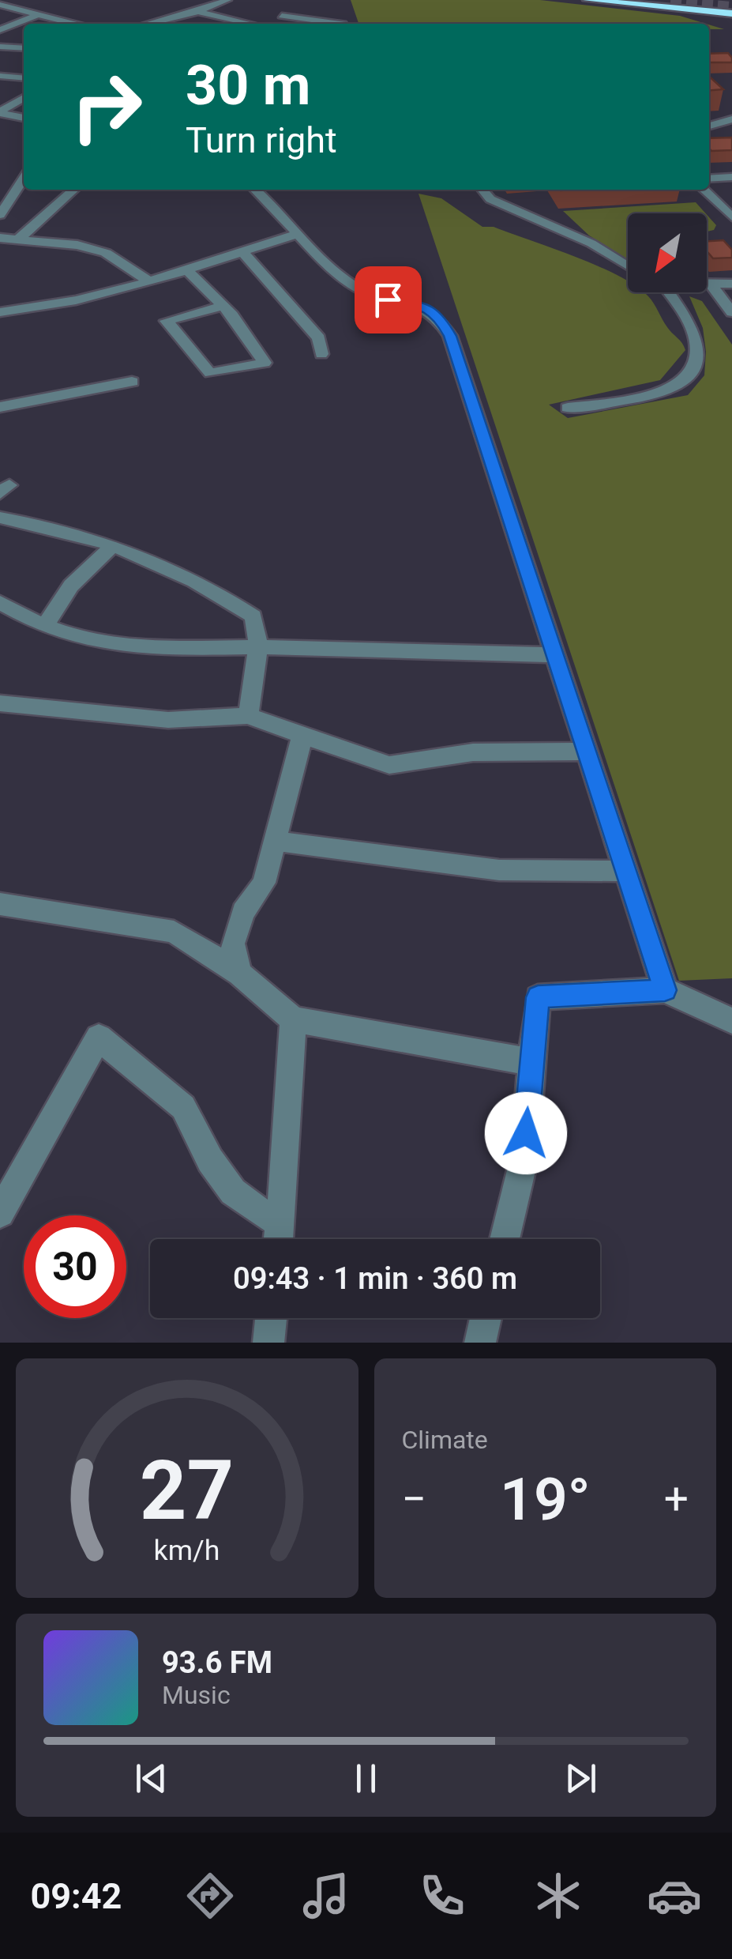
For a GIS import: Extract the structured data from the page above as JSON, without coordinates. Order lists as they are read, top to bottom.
{
  "north": "bottom left",
  "page": {
    "turn": ["30 m", "Turn right"],
    "limit": "30",
    "trip": "09:43 · 1 min · 360 m",
    "tile": "Climate",
    "heat": ["−", "19°", "+"],
    "song": ["93.6 FM", "Music"],
    "tabs": "09:42",
    "gauge": ["27", "km/h"]
  }
}
